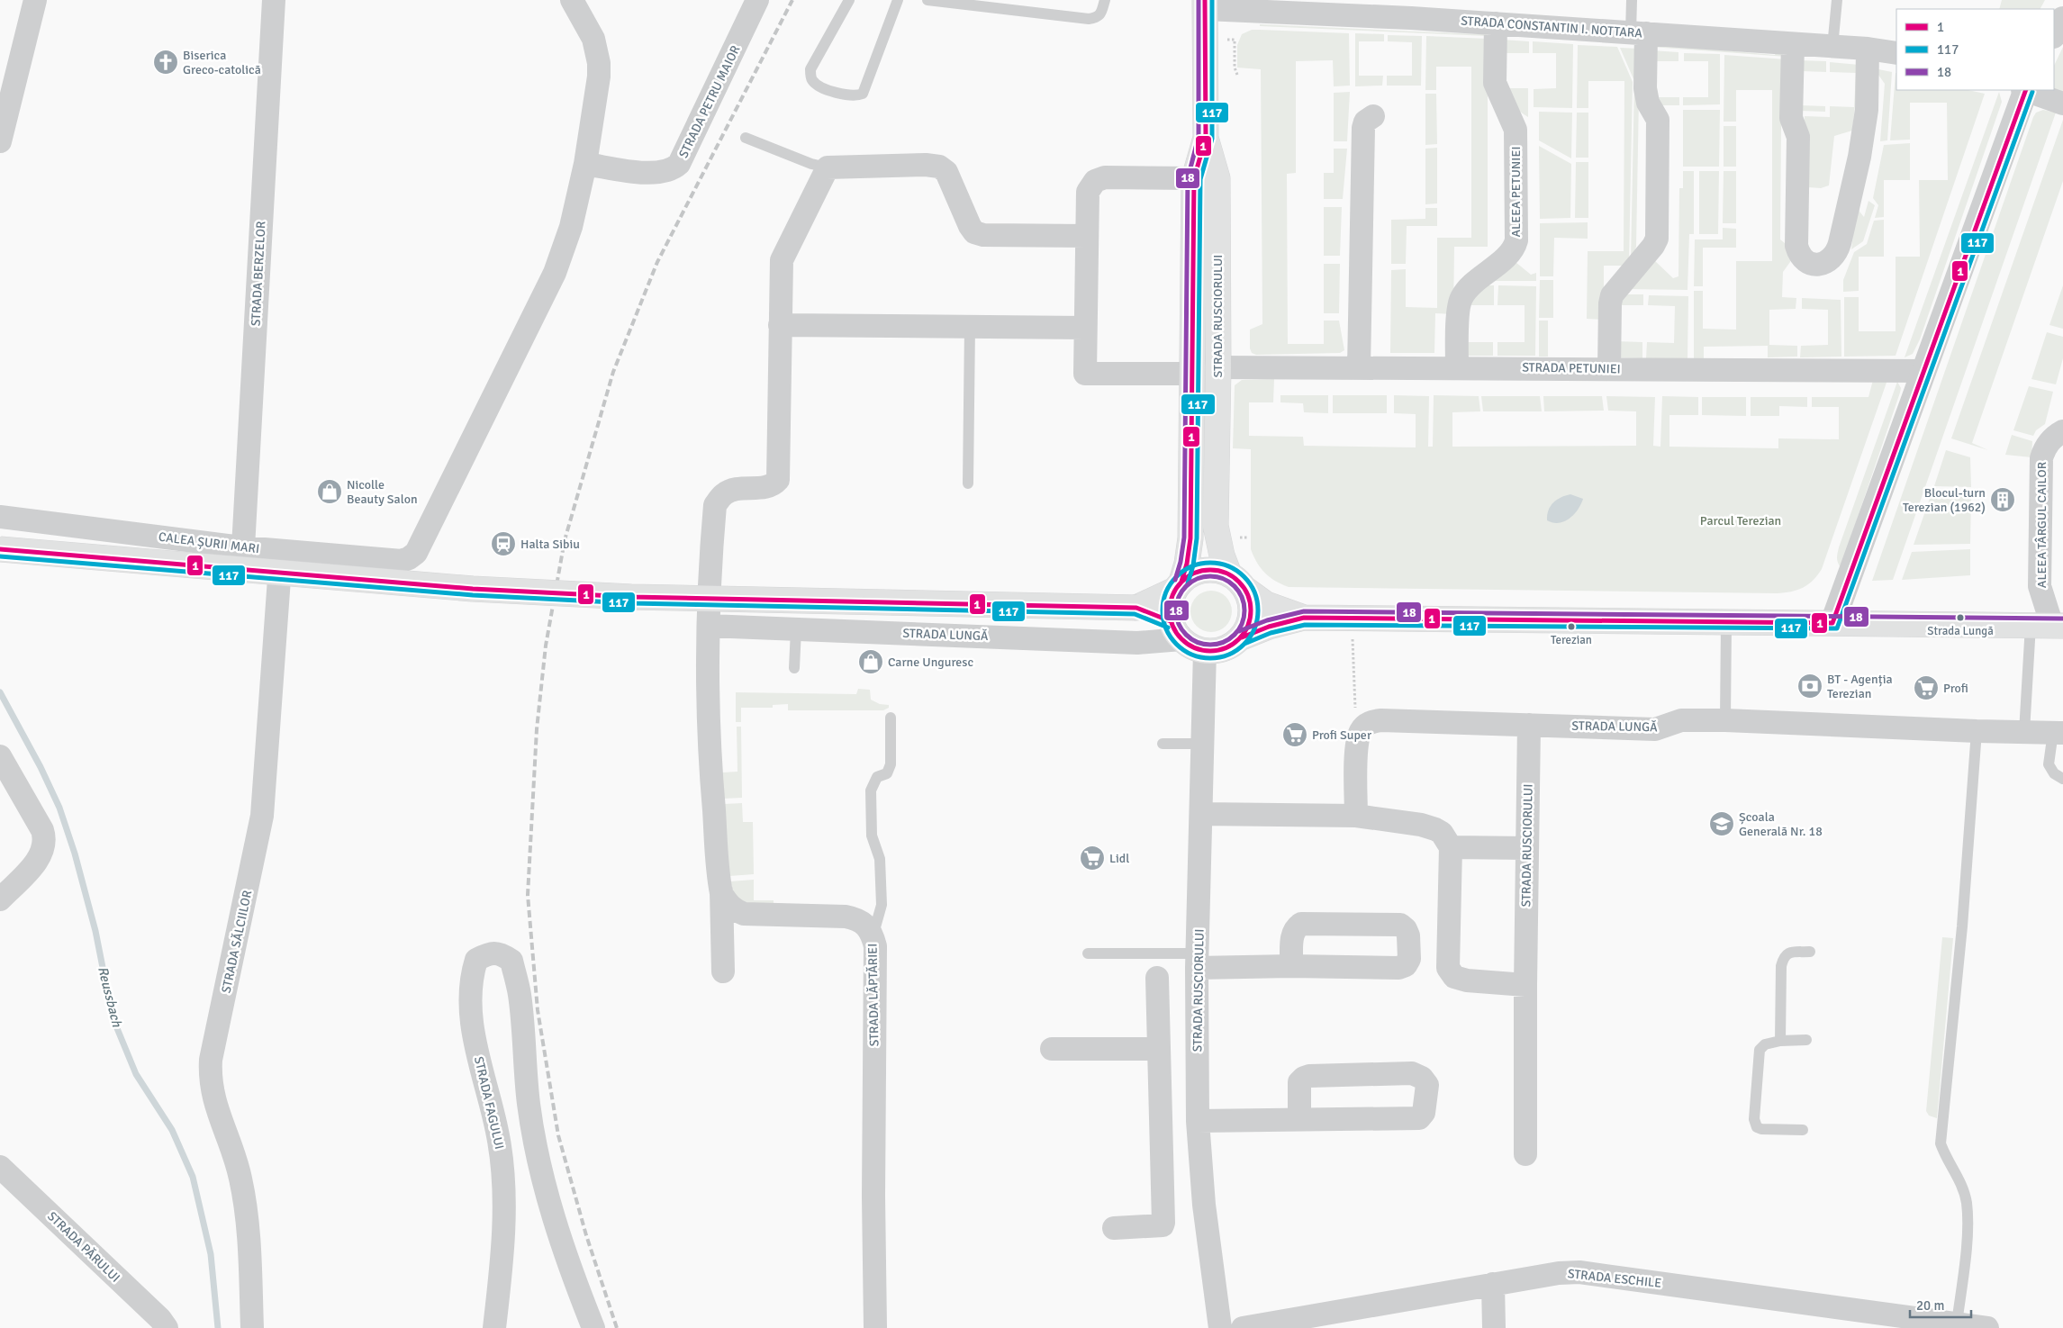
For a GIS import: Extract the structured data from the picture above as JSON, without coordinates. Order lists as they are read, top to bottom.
{
  "streets": {
    "main road": ["STRADA RUSCIORULUI"],
    "street": [
      "STRADA CONSTANTIN I. NOTTARA",
      "STRADA PETRU MAIOR",
      "ALEEA PETUNIEI",
      "STRADA BERZELOR",
      "STRADA PETUNIEI",
      "ALEEA TÂRGUL CAILOR",
      "CALEA ȘURII MARI",
      "STRADA LUNGĂ",
      "STRADA SĂLCIILOR",
      "STRADA LĂPTĂRIEI",
      "STRADA FAGULUI",
      "STRADA PĂRULUI",
      "STRADA ESCHILE"
    ]
  },
  "crossings": [
    ["STRADA CONSTANTIN I. NOTTARA", "ALEEA PETUNIEI"],
    ["STRADA CONSTANTIN I. NOTTARA", "STRADA RUSCIORULUI"],
    ["STRADA PETRU MAIOR", "CALEA ȘURII MARI"],
    ["ALEEA PETUNIEI", "STRADA PETUNIEI"],
    ["STRADA BERZELOR", "CALEA ȘURII MARI"],
    ["STRADA RUSCIORULUI", "STRADA PETUNIEI"],
    ["STRADA RUSCIORULUI", "STRADA LUNGĂ"],
    ["CALEA ȘURII MARI", "STRADA SĂLCIILOR"]
  ],
  "water": ["Reussbach"],
  "parks": ["Parcul Terezian"],
  "places": {
    "church": ["Biserica Greco-catolică"],
    "shop": ["Nicolle Beauty Salon", "Carne Unguresc"],
    "building": ["Blocul-turn Terezian (1962)"],
    "station": ["Halta Sibiu"],
    "other": ["Strada Lungă", "Terezian"],
    "bank": ["BT - Agenția Terezian"],
    "supermarket": ["Profi", "Profi Super", "Lidl"],
    "school or university": ["Școala Generală Nr. 18"]
  },
  "lines": ["transit line 1", "transit line 117", "transit line 18"],
  "legend": ["1", "117", "18"],
  "scale_bar": "20 m"
}
